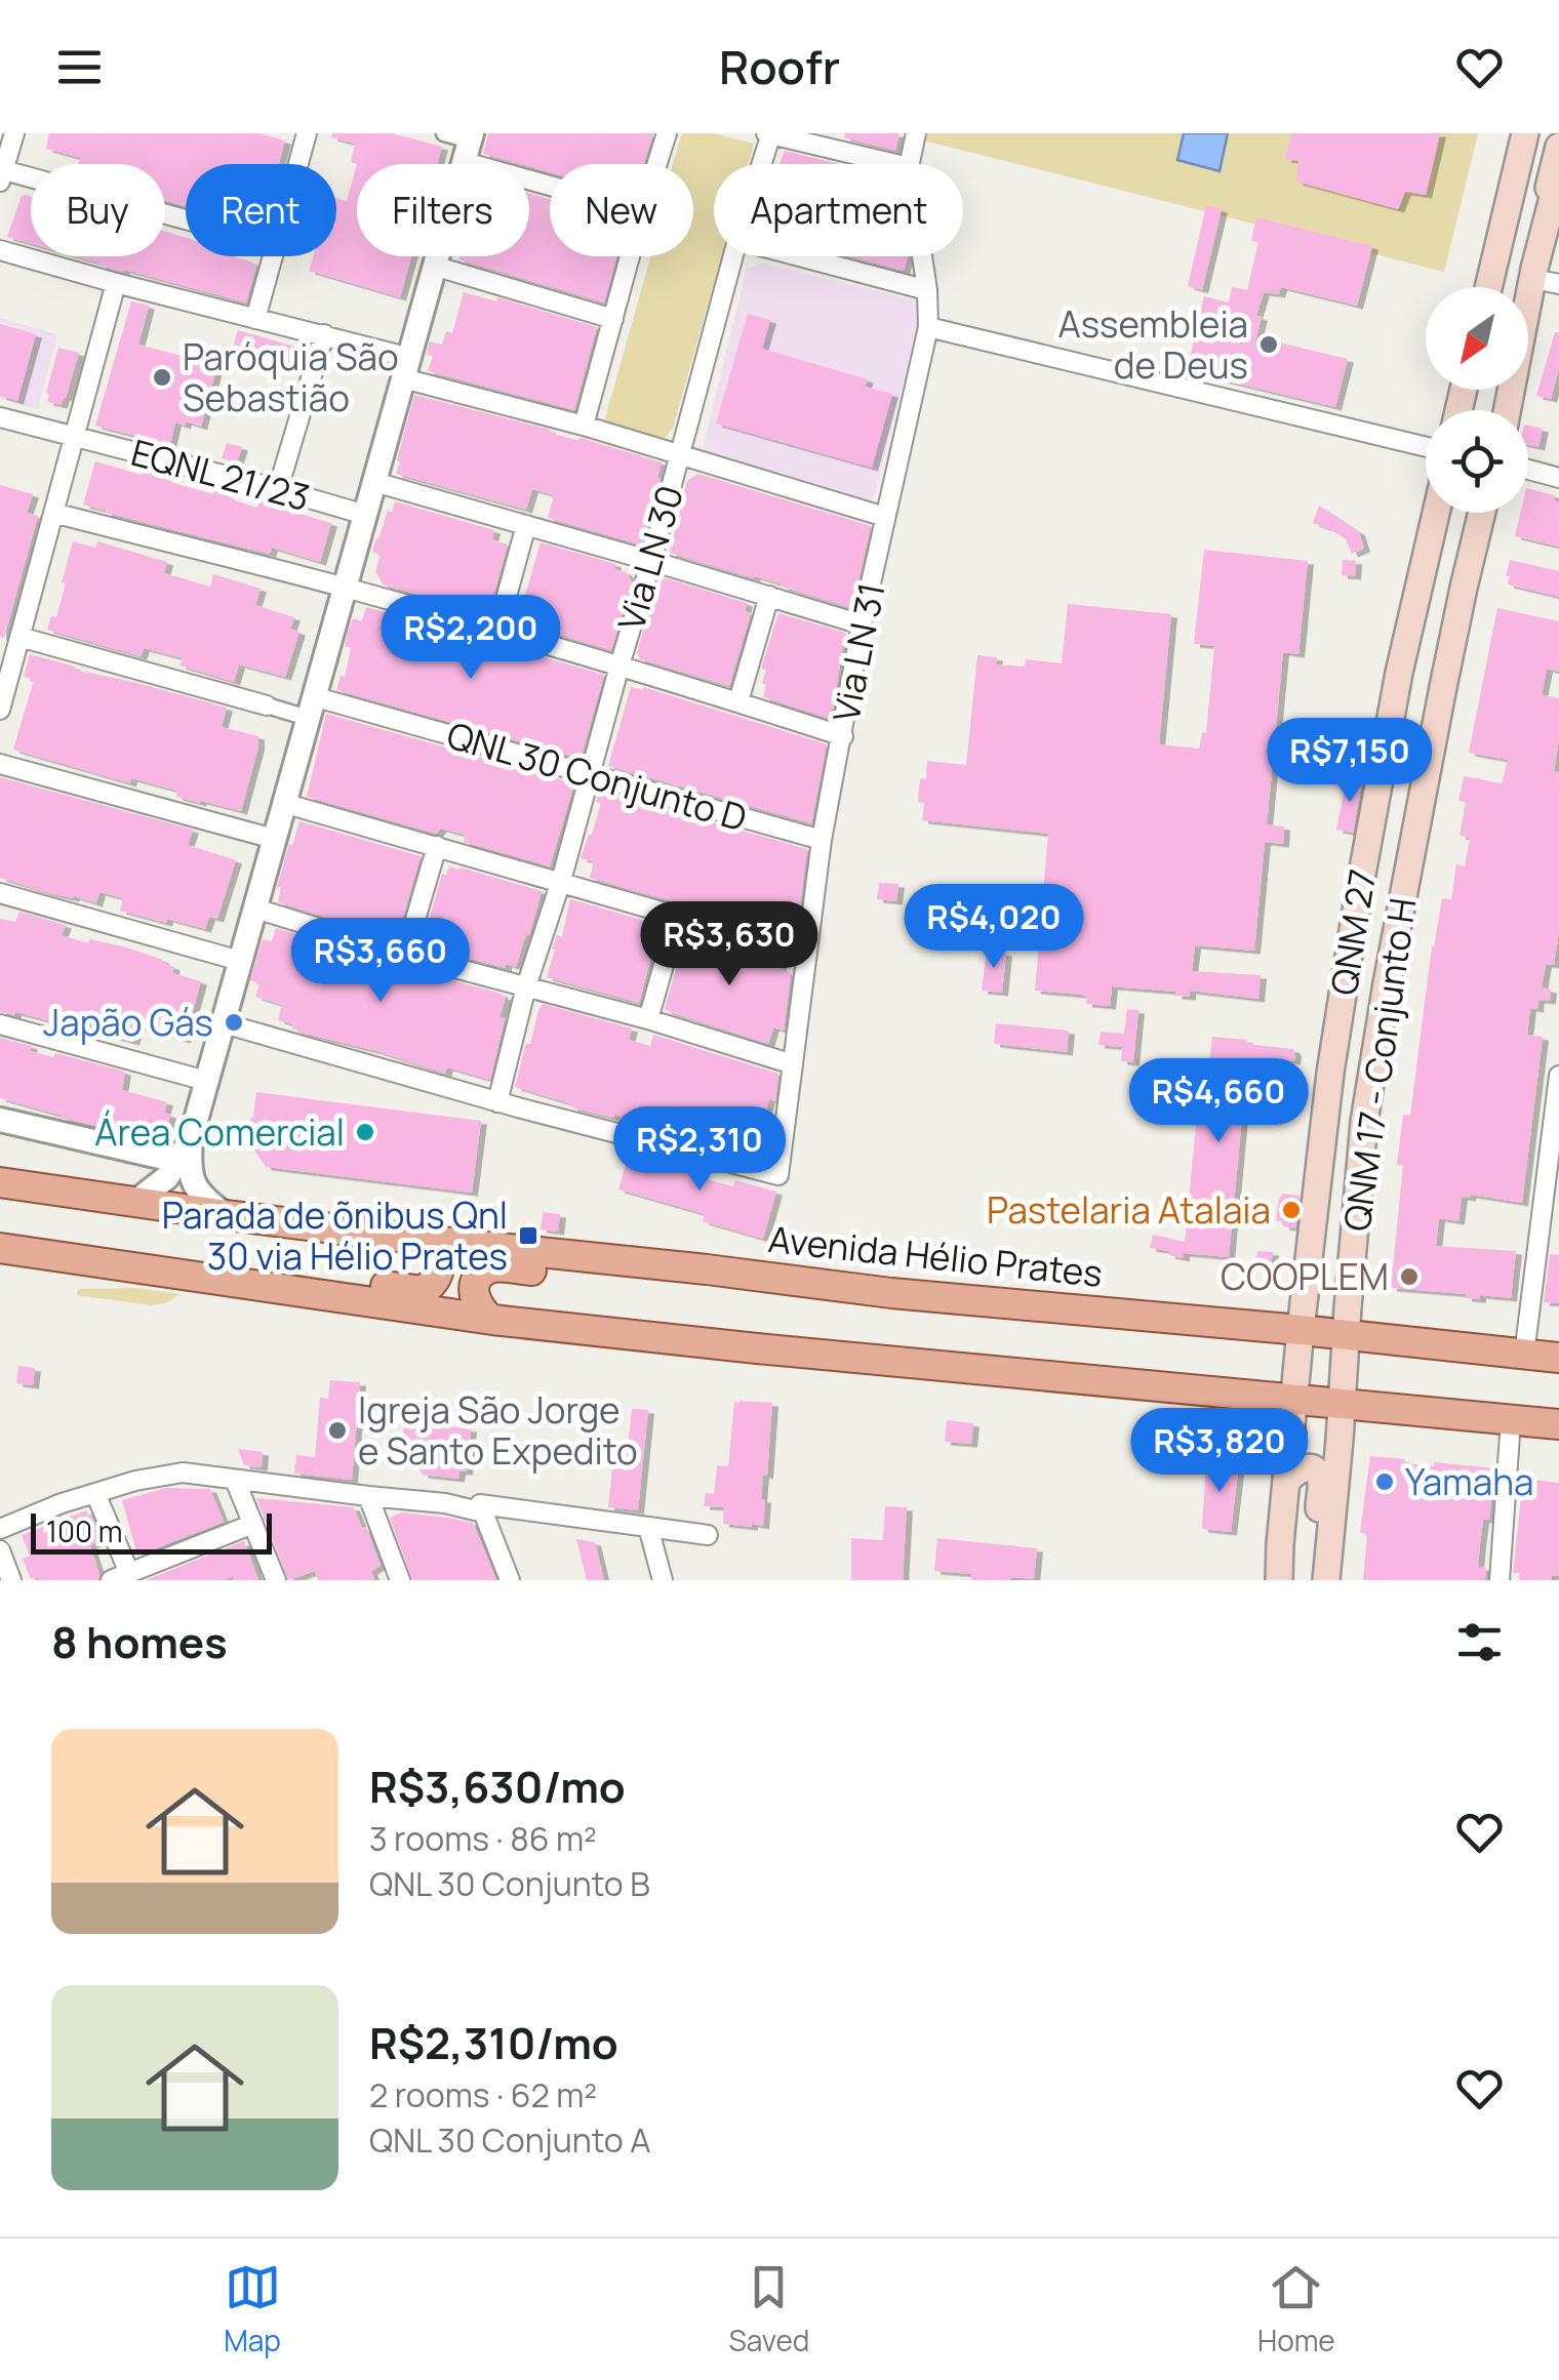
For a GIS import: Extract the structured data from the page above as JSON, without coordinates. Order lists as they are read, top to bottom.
{
  "streets": {
    "main road": ["QNM 27", "QNM 17 - Conjunto H", "Avenida Hélio Prates"],
    "street": [
      "EQNL 21/23",
      "Via LN 30",
      "Via LN 31",
      "QNL 30 Conjunto D"
    ]
  },
  "crossings": [
    ["Via LN 30", "Via LN 31"],
    ["Via LN 30", "QNL 30 Conjunto D"],
    ["Via LN 31", "QNL 30 Conjunto D"],
    ["QNM 27", "Avenida Hélio Prates"],
    ["QNM 17 - Conjunto H", "Avenida Hélio Prates"]
  ],
  "places": {
    "other": [
      "Assembleia de Deus",
      "Paróquia São Sebastião",
      "Japão Gás",
      "Área Comercial",
      "Pastelaria Atalaia",
      "COOPLEM",
      "Igreja São Jorge e Santo Expedito",
      "Yamaha"
    ],
    "transit": ["Parada de õnibus Qnl 30 via Hélio Prates"]
  },
  "scale_bar": "100 m",
  "north": "bottom left",
  "page": {
    "header": "Roofr",
    "chip": [
      "Buy",
      "Rent",
      "Filters",
      "New",
      "Apartment"
    ],
    "price": [
      "R$2,200",
      "R$7,150",
      "R$4,020",
      "R$3,630",
      "R$3,660",
      "R$4,660",
      "R$2,310",
      "R$3,820"
    ],
    "scale": "100 m",
    "heading": "8 homes",
    "list": [
      {
        "name": "R$3,630/mo",
        "note": "3 rooms · 86 m² · QNL 30 Conjunto B"
      },
      {
        "name": "R$2,310/mo",
        "note": "2 rooms · 62 m² · QNL 30 Conjunto A"
      }
    ],
    "tabs": ["Map", "Saved", "Home"]
  }
}
